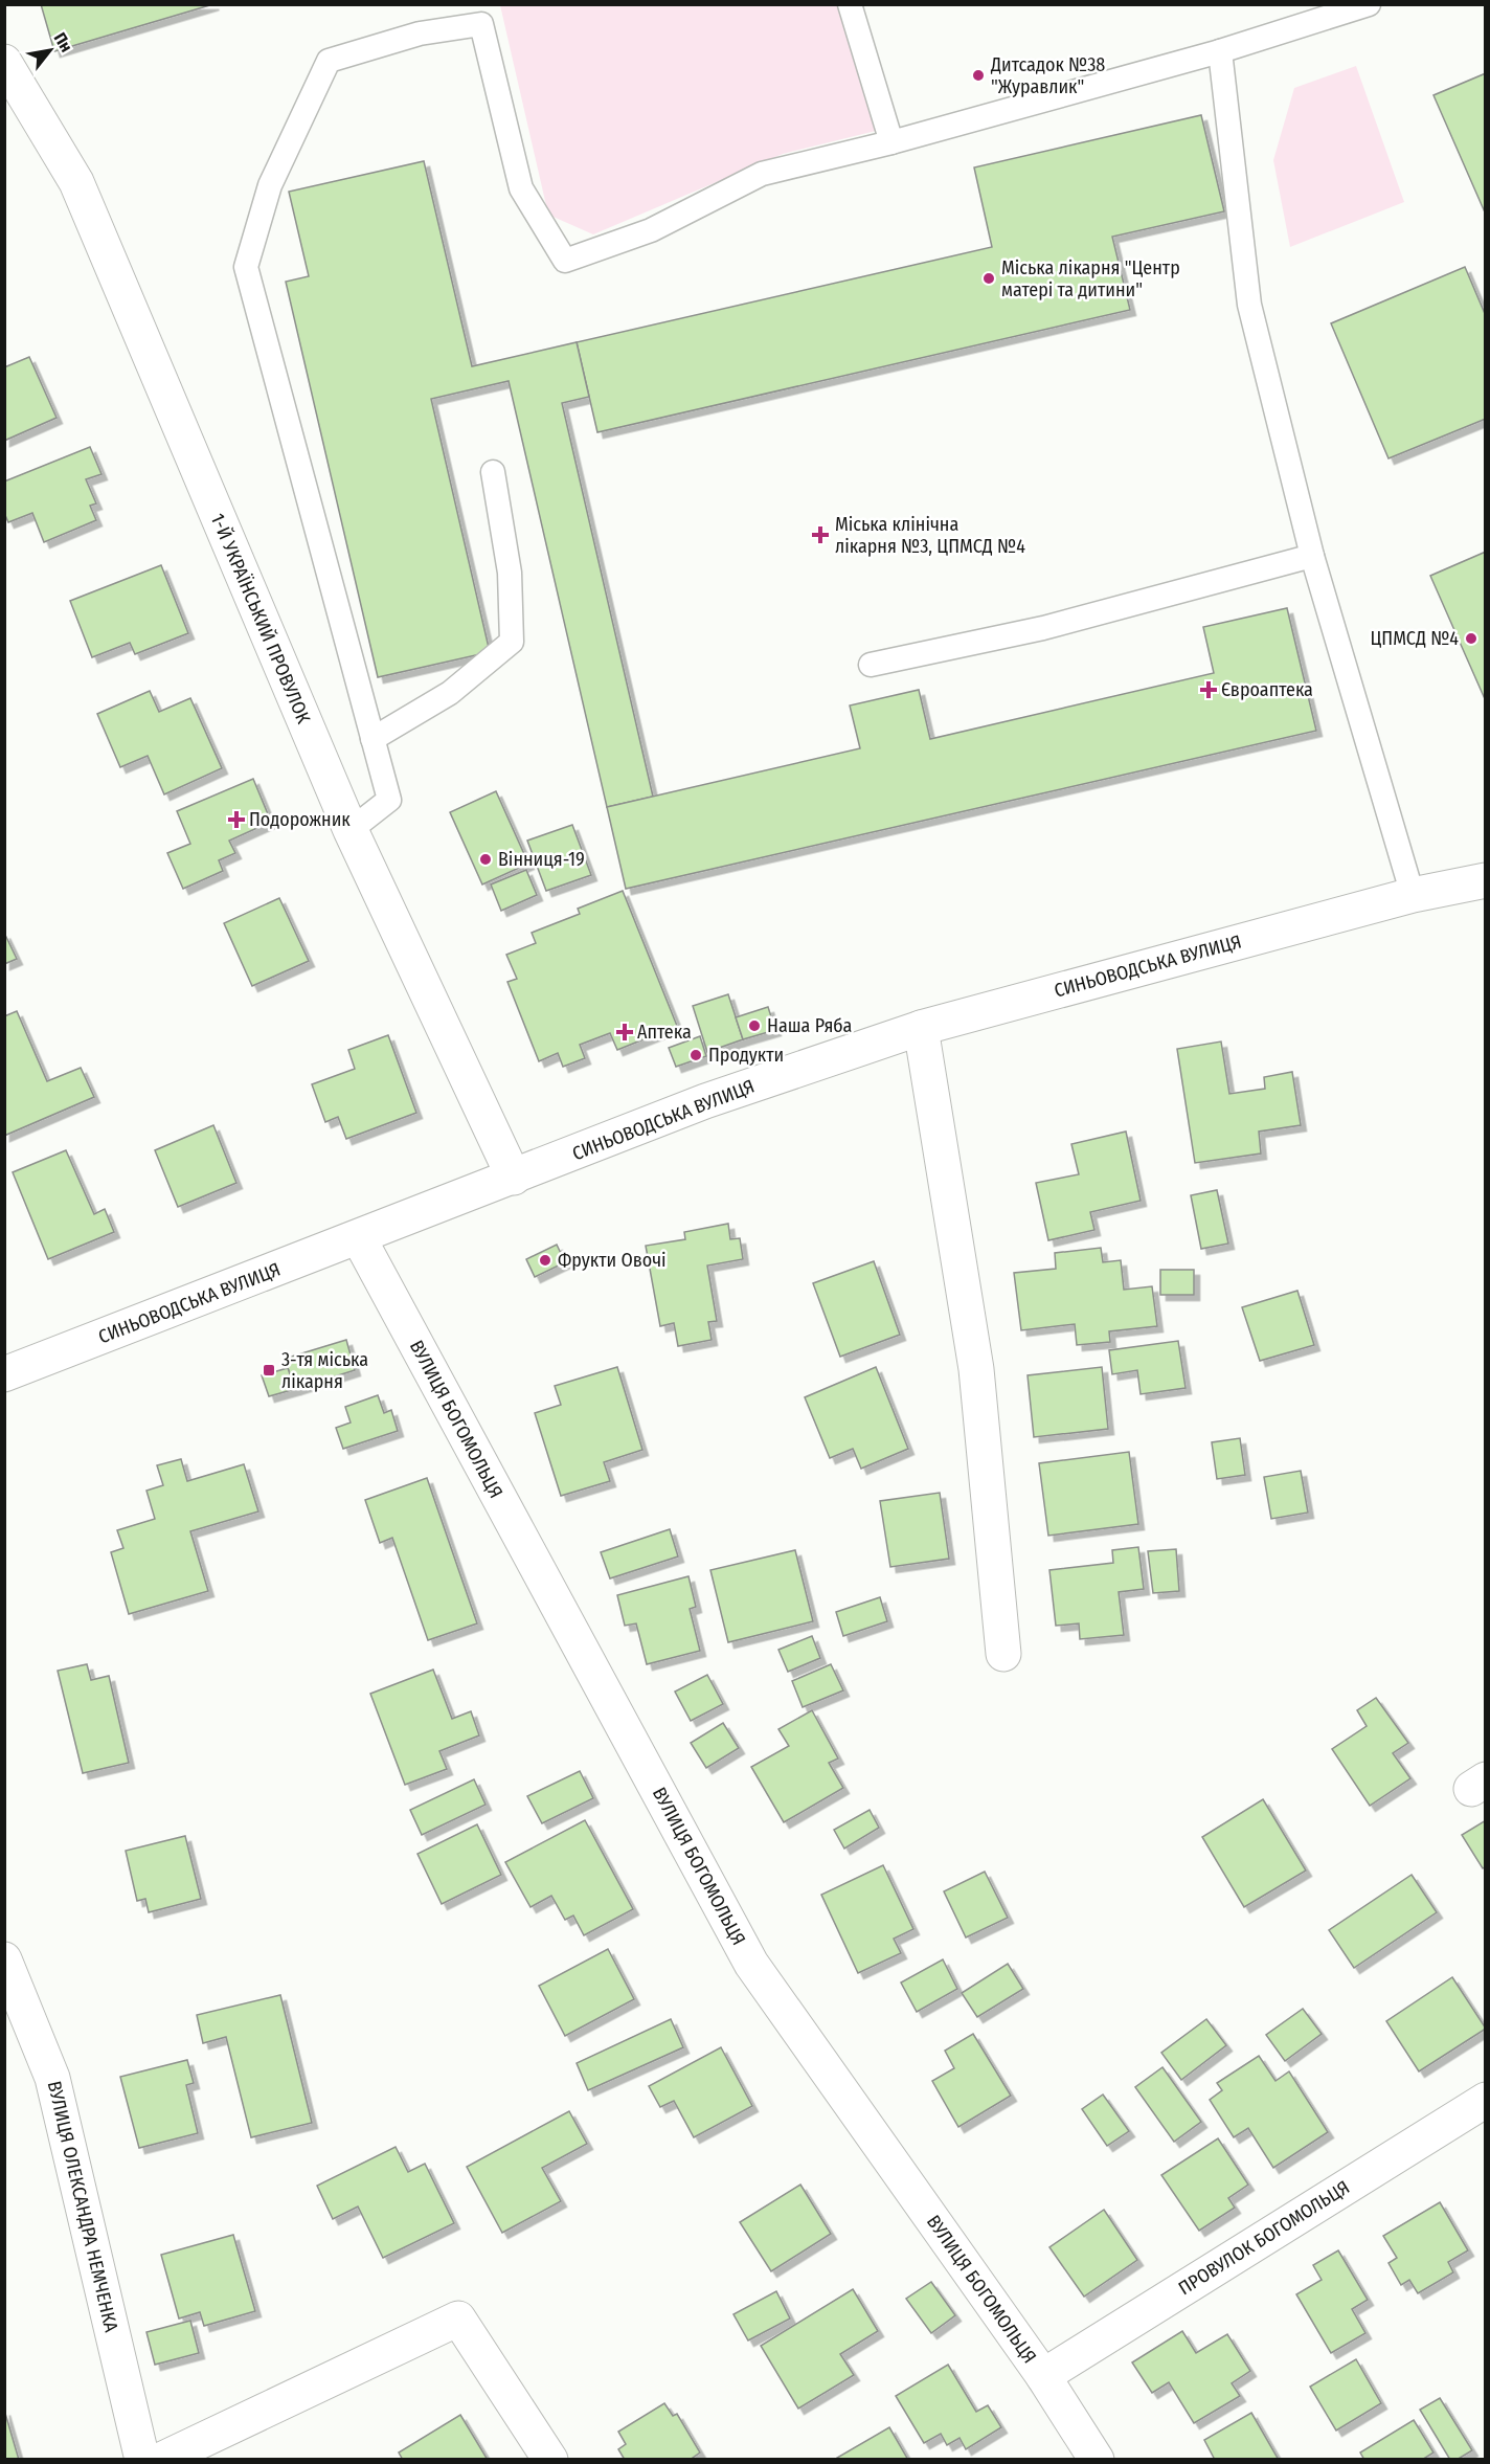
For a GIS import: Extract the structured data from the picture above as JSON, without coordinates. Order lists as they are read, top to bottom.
{
  "streets": {
    "street": [
      "1-Й УКРАЇНСЬКИЙ ПРОВУЛОК",
      "СИНЬОВОДСЬКА ВУЛИЦЯ",
      "ВУЛИЦЯ БОГОМОЛЬЦЯ",
      "ВУЛИЦЯ ОЛЕКСАНДРА НЕМЧЕНКА",
      "ПРОВУЛОК БОГОМОЛЬЦЯ"
    ]
  },
  "crossings": [
    ["1-Й УКРАЇНСЬКИЙ ПРОВУЛОК", "СИНЬОВОДСЬКА ВУЛИЦЯ"],
    ["СИНЬОВОДСЬКА ВУЛИЦЯ", "ВУЛИЦЯ БОГОМОЛЬЦЯ"],
    ["ВУЛИЦЯ БОГОМОЛЬЦЯ", "ПРОВУЛОК БОГОМОЛЬЦЯ"]
  ],
  "places": {
    "other": [
      "Дитсадок №38 \"Журавлик\"",
      "Міська лікарня \"Центр матері та дитини\"",
      "ЦПМСД №4",
      "Вінниця-19",
      "Наша Ряба",
      "Продукти",
      "Фрукти Овочі"
    ],
    "health": [
      "Міська клінічна лікарня №3, ЦПМСД №4",
      "Євроаптека",
      "Подорожник",
      "Аптека"
    ],
    "transit": ["3-тя міська лікарня"]
  },
  "north": "top right"
}
